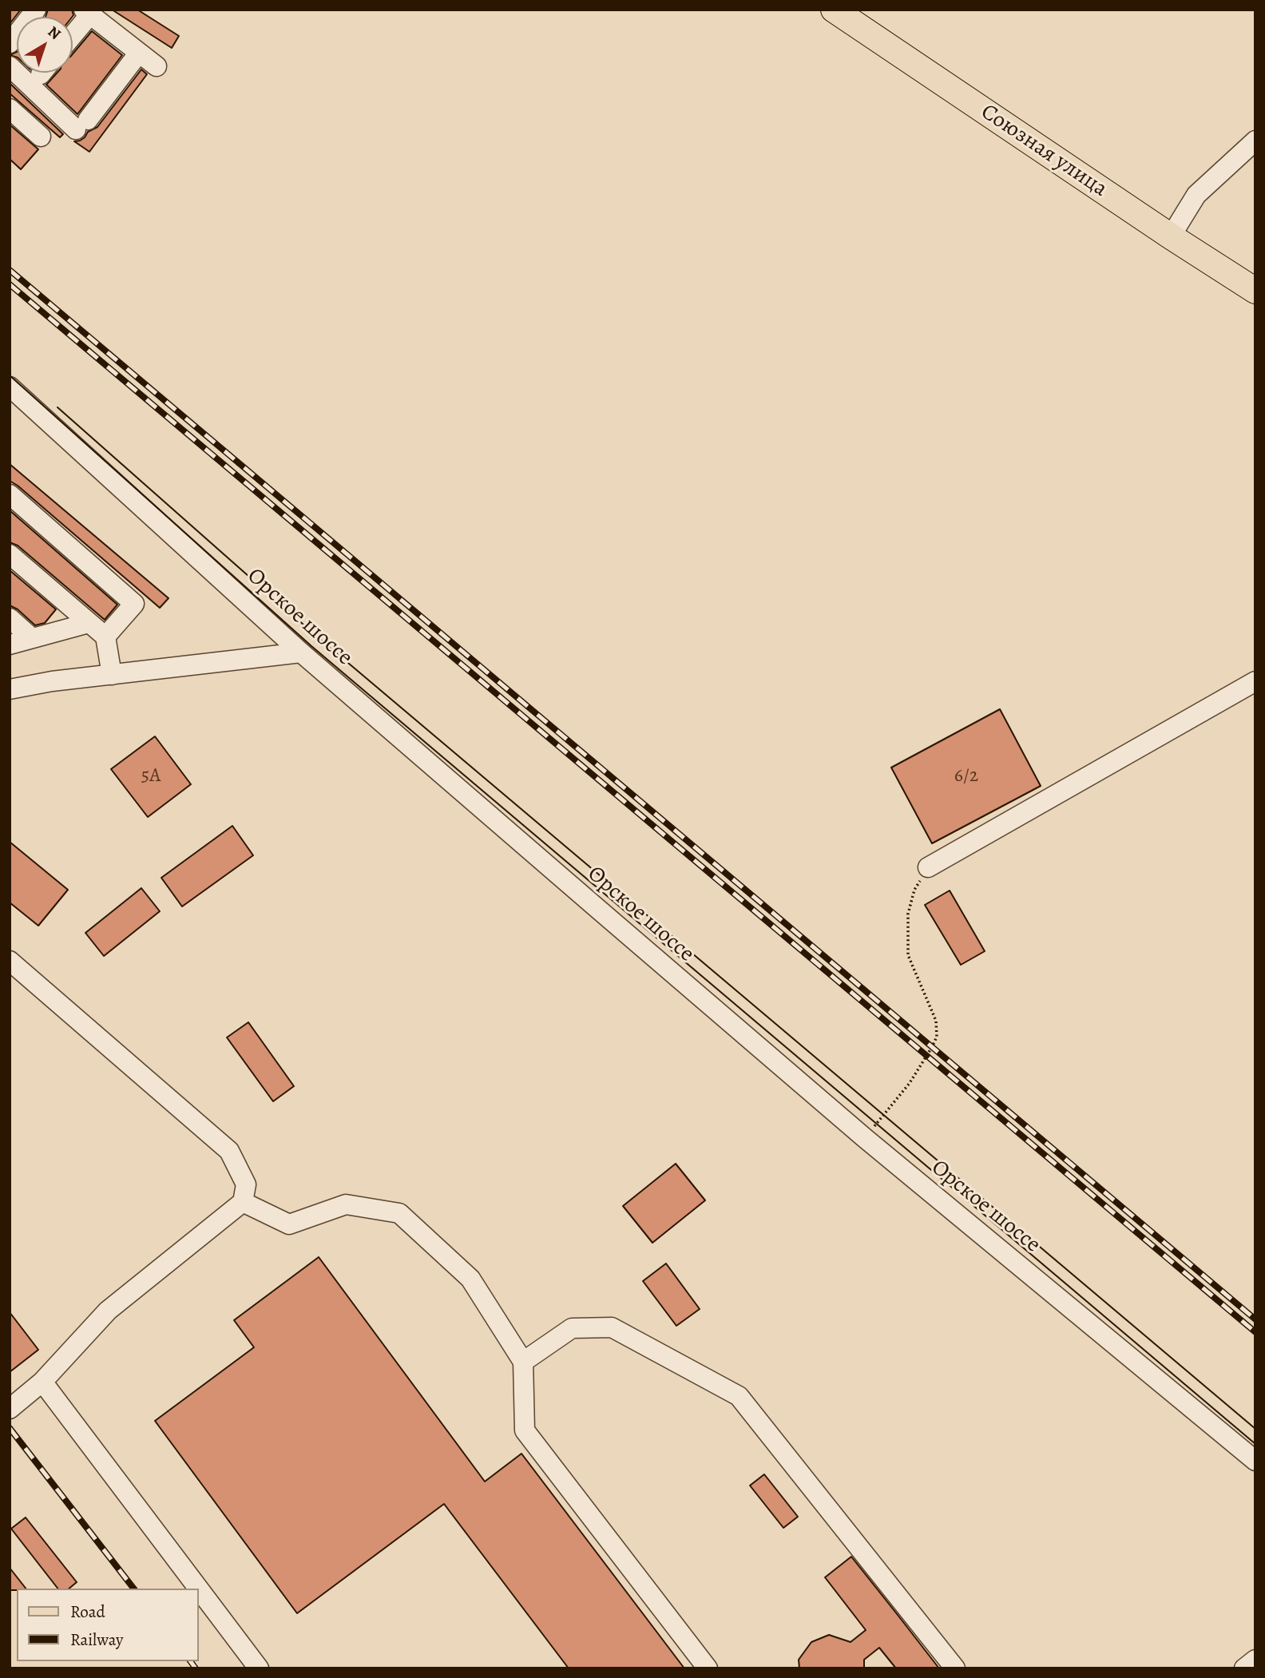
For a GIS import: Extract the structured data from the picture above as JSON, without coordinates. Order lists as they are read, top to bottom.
{
  "streets": {
    "main road": ["Союзная улица"],
    "street": ["Орское шоссе"]
  },
  "house_numbers": ["5А", "6/2"],
  "legend": ["Road", "Railway"],
  "north": "top right"
}
